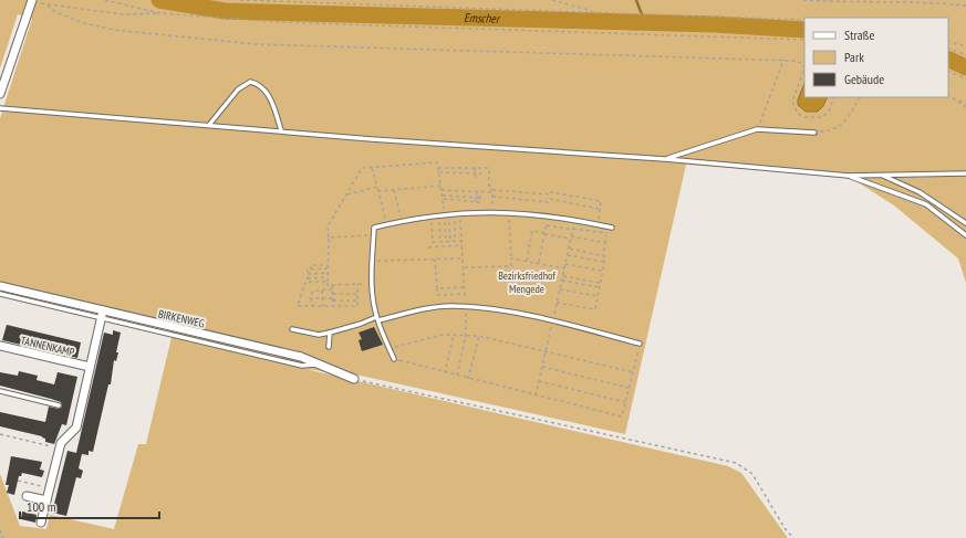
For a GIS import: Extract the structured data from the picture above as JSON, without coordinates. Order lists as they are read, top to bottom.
{
  "streets": {
    "street": ["BIRKENWEG", "TANNENKAMP"]
  },
  "water": ["Emscher"],
  "parks": ["Bezirksfriedhof Mengede"],
  "legend": ["Straße", "Park", "Gebäude"],
  "scale_bar": "100 m"
}
